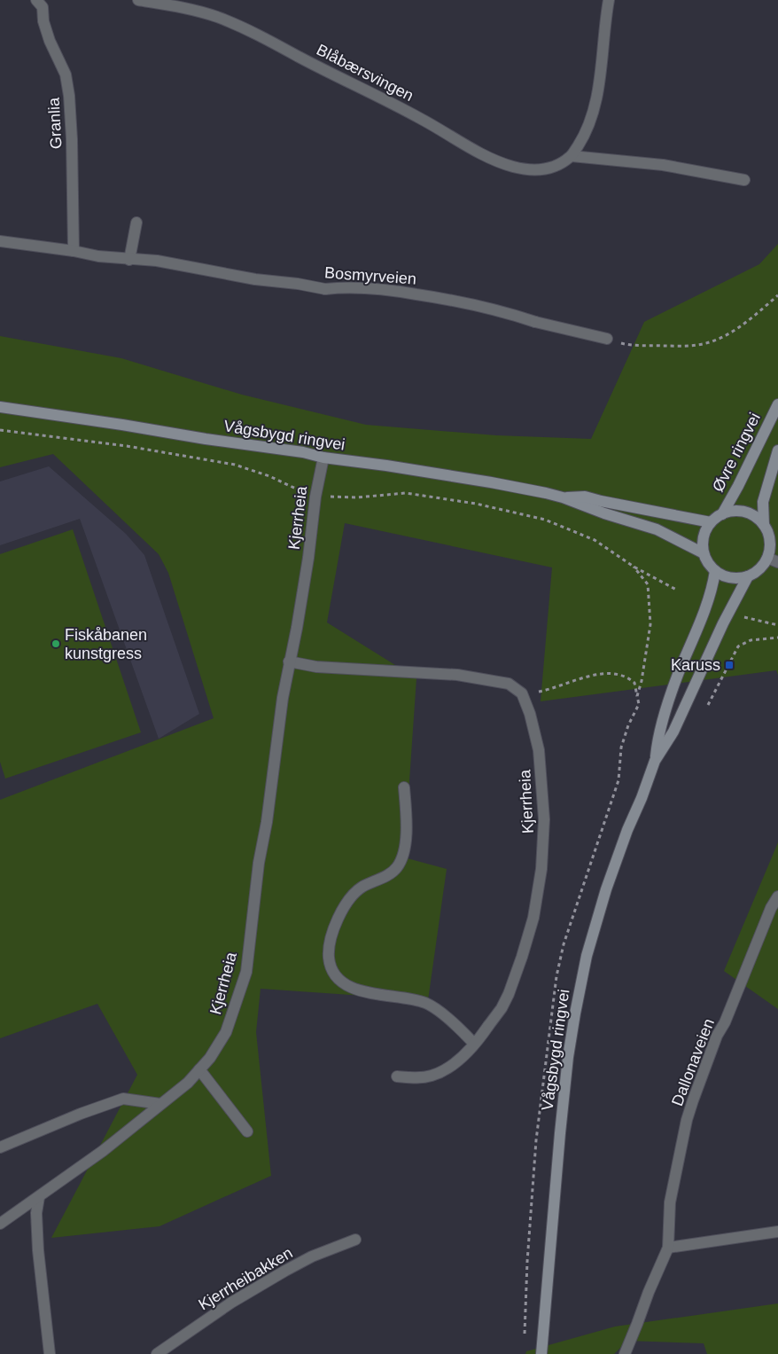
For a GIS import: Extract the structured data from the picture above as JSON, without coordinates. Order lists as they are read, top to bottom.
{
  "streets": {
    "street": [
      "Blåbærsvingen",
      "Granlia",
      "Bosmyrveien",
      "Vågsbygd ringvei",
      "Øvre ringvei",
      "Kjerrheia",
      "Dallonaveien",
      "Kjerrheibakken"
    ]
  },
  "crossings": [
    ["Granlia", "Bosmyrveien"],
    ["Vågsbygd ringvei", "Øvre ringvei"],
    ["Vågsbygd ringvei", "Kjerrheia"]
  ],
  "places": {
    "other": ["Fiskåbanen kunstgress"],
    "transit": ["Karuss"]
  }
}
